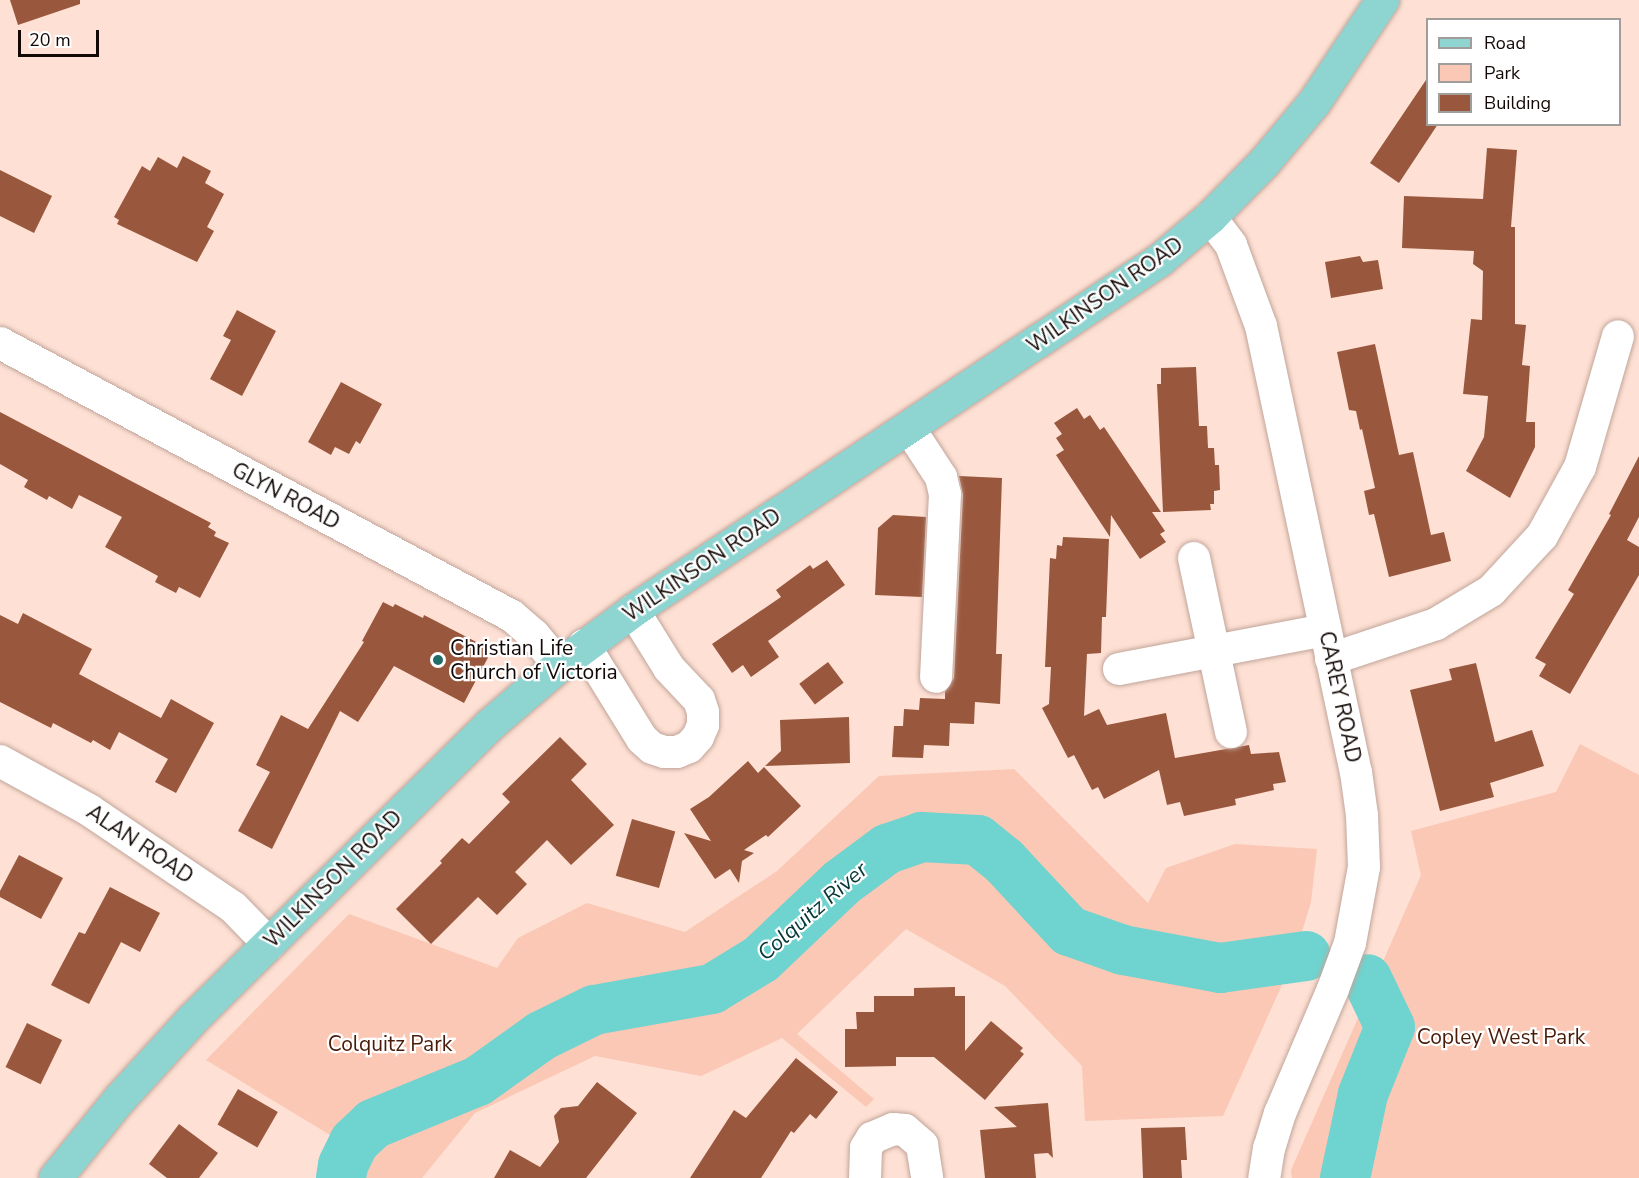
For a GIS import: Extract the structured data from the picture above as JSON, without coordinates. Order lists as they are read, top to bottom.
{
  "streets": {
    "main road": ["WILKINSON ROAD"],
    "street": ["GLYN ROAD", "CAREY ROAD", "ALAN ROAD"]
  },
  "crossings": [
    ["WILKINSON ROAD", "GLYN ROAD"],
    ["WILKINSON ROAD", "CAREY ROAD"],
    ["WILKINSON ROAD", "ALAN ROAD"]
  ],
  "water": ["Colquitz River"],
  "parks": ["Copley West Park", "Colquitz Park"],
  "places": ["Christian Life Church of Victoria"],
  "legend": ["Road", "Park", "Building"],
  "scale_bar": "20 m"
}
